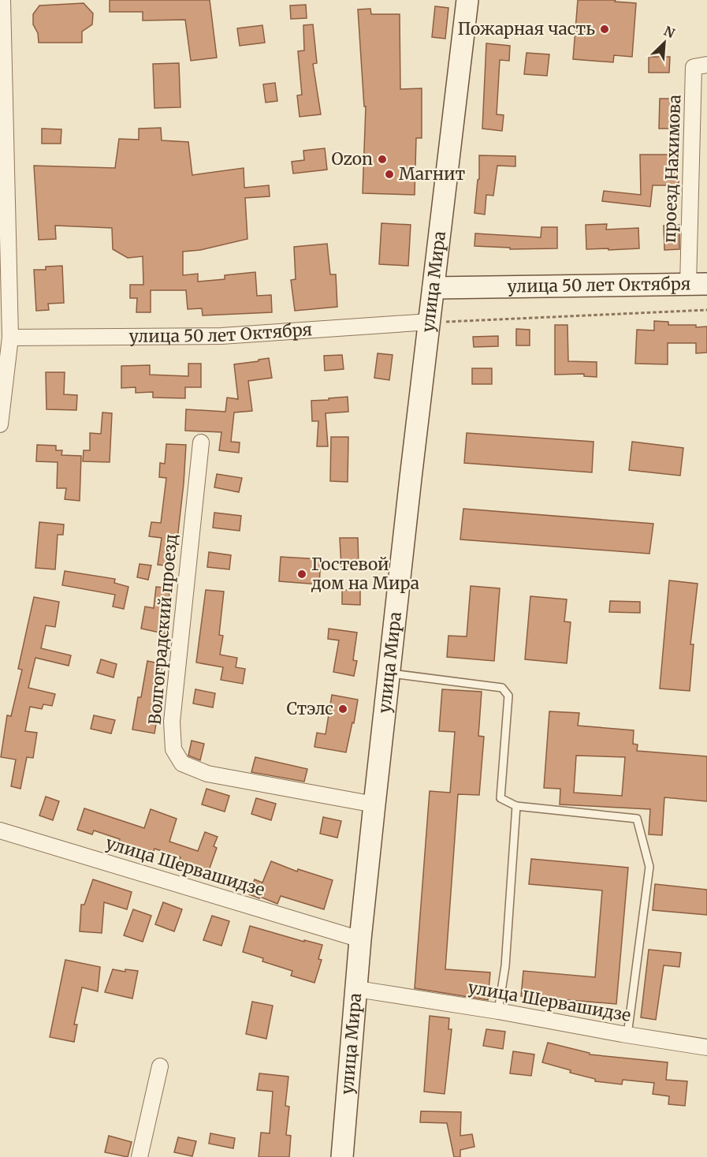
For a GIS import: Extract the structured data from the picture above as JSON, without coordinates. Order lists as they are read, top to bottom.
{
  "streets": {
    "street": [
      "проезд Нахимова",
      "улица Мира",
      "улица 50 лет Октября",
      "Волгоградский проезд",
      "улица Шервашидзе"
    ]
  },
  "crossings": [
    ["проезд Нахимова", "улица 50 лет Октября"],
    ["улица Мира", "улица 50 лет Октября"],
    ["улица Мира", "Волгоградский проезд"],
    ["улица Мира", "улица Шервашидзе"]
  ],
  "places": [
    "Пожарная часть",
    "Ozon",
    "Магнит",
    "Гостевой дом на Мира",
    "Стэлс"
  ],
  "north": "top right"
}
